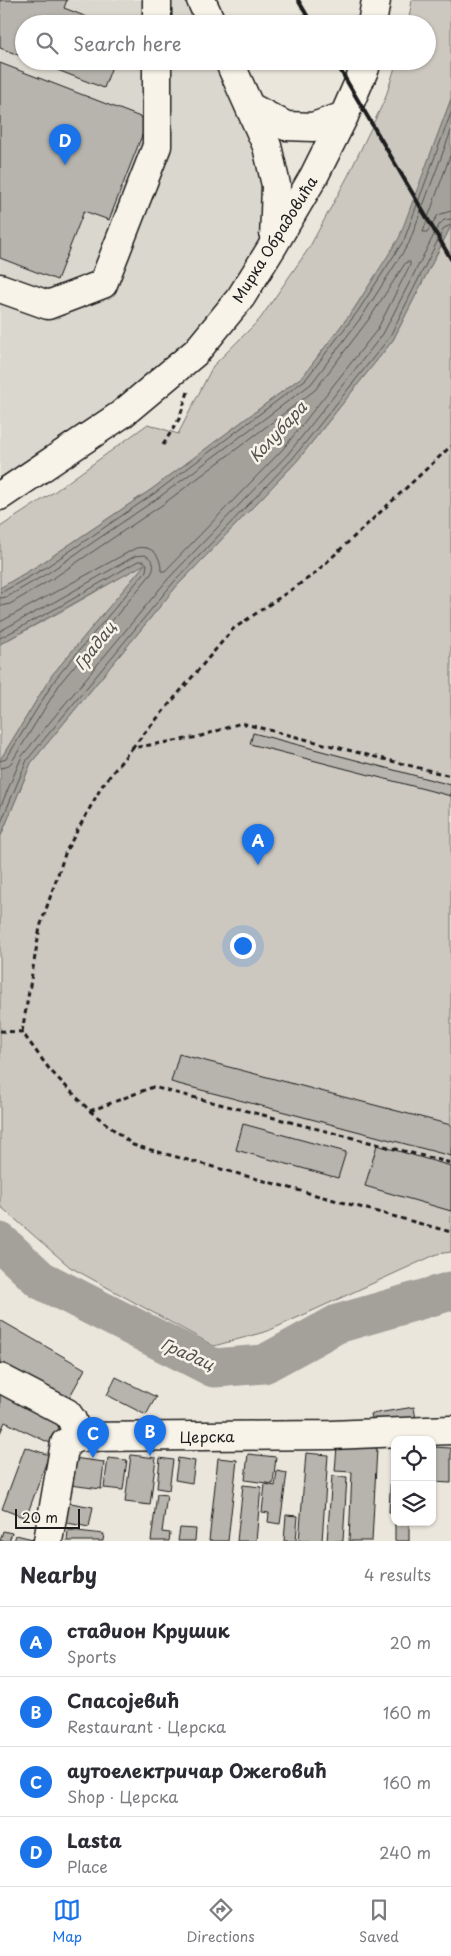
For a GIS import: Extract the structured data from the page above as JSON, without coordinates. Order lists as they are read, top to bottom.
{
  "streets": {
    "street": ["Мирка Обрадовића", "Церска"]
  },
  "water": ["Колубара", "Градац"],
  "scale_bar": "20 m",
  "page": {
    "search": "Search here",
    "pins": [
      "D",
      "A",
      "B",
      "C"
    ],
    "scale": "20 m",
    "heading": ["Nearby", "4 results"],
    "list": [
      {
        "mark": "A",
        "name": "стадион Крушик",
        "note": "Sports",
        "value": "20 m"
      },
      {
        "mark": "B",
        "name": "Спасојевић",
        "note": "Restaurant · Церска",
        "value": "160 m"
      },
      {
        "mark": "C",
        "name": "аутоелектричар Ожеговић",
        "note": "Shop · Церска",
        "value": "160 m"
      },
      {
        "mark": "D",
        "name": "Lasta",
        "note": "Place",
        "value": "240 m"
      }
    ],
    "nav": ["Map", "Directions", "Saved"]
  }
}
